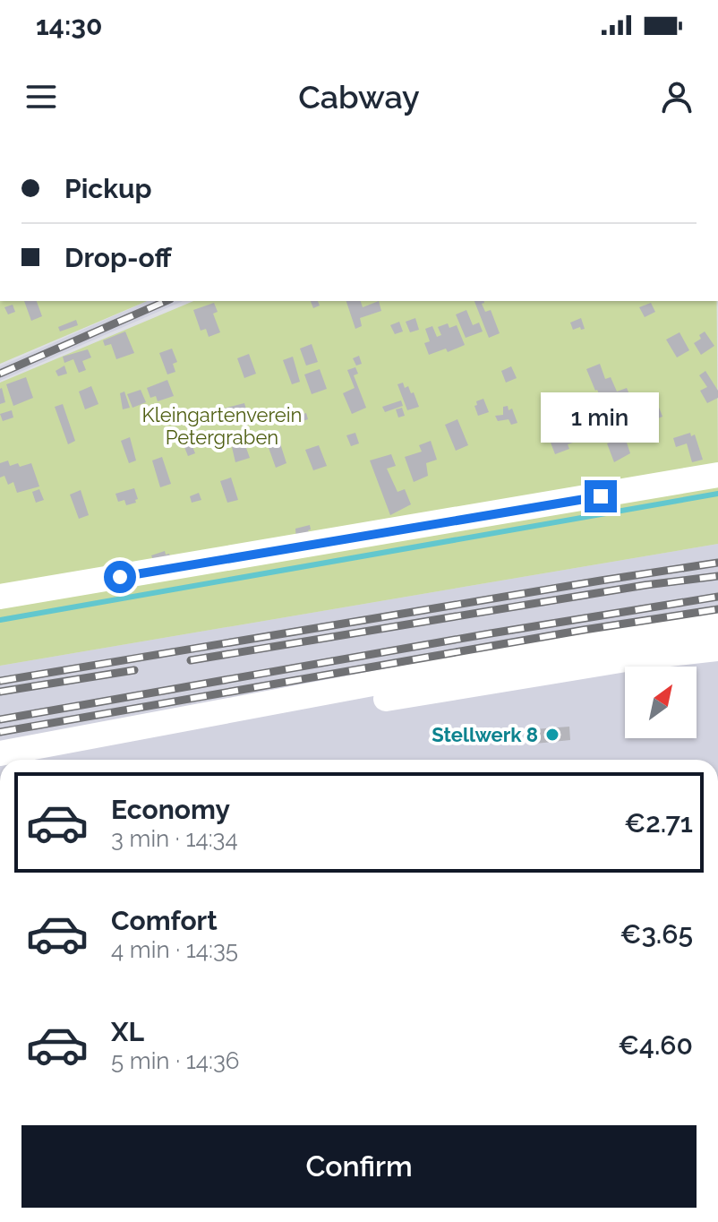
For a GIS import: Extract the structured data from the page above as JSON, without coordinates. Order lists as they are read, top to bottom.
{
  "parks": ["Kleingartenverein Petergraben"],
  "places": ["Stellwerk 8"],
  "north": "top right",
  "page": {
    "status": "14:30",
    "header": "Cabway",
    "banner": ["Pickup", "Drop-off"],
    "bubble": "1 min",
    "list": [
      {
        "name": "Economy",
        "note": "3 min · 14:34",
        "value": "€2.71"
      },
      {
        "name": "Comfort",
        "note": "4 min · 14:35",
        "value": "€3.65"
      },
      {
        "name": "XL",
        "note": "5 min · 14:36",
        "value": "€4.60"
      }
    ],
    "buttons": "Confirm"
  }
}
